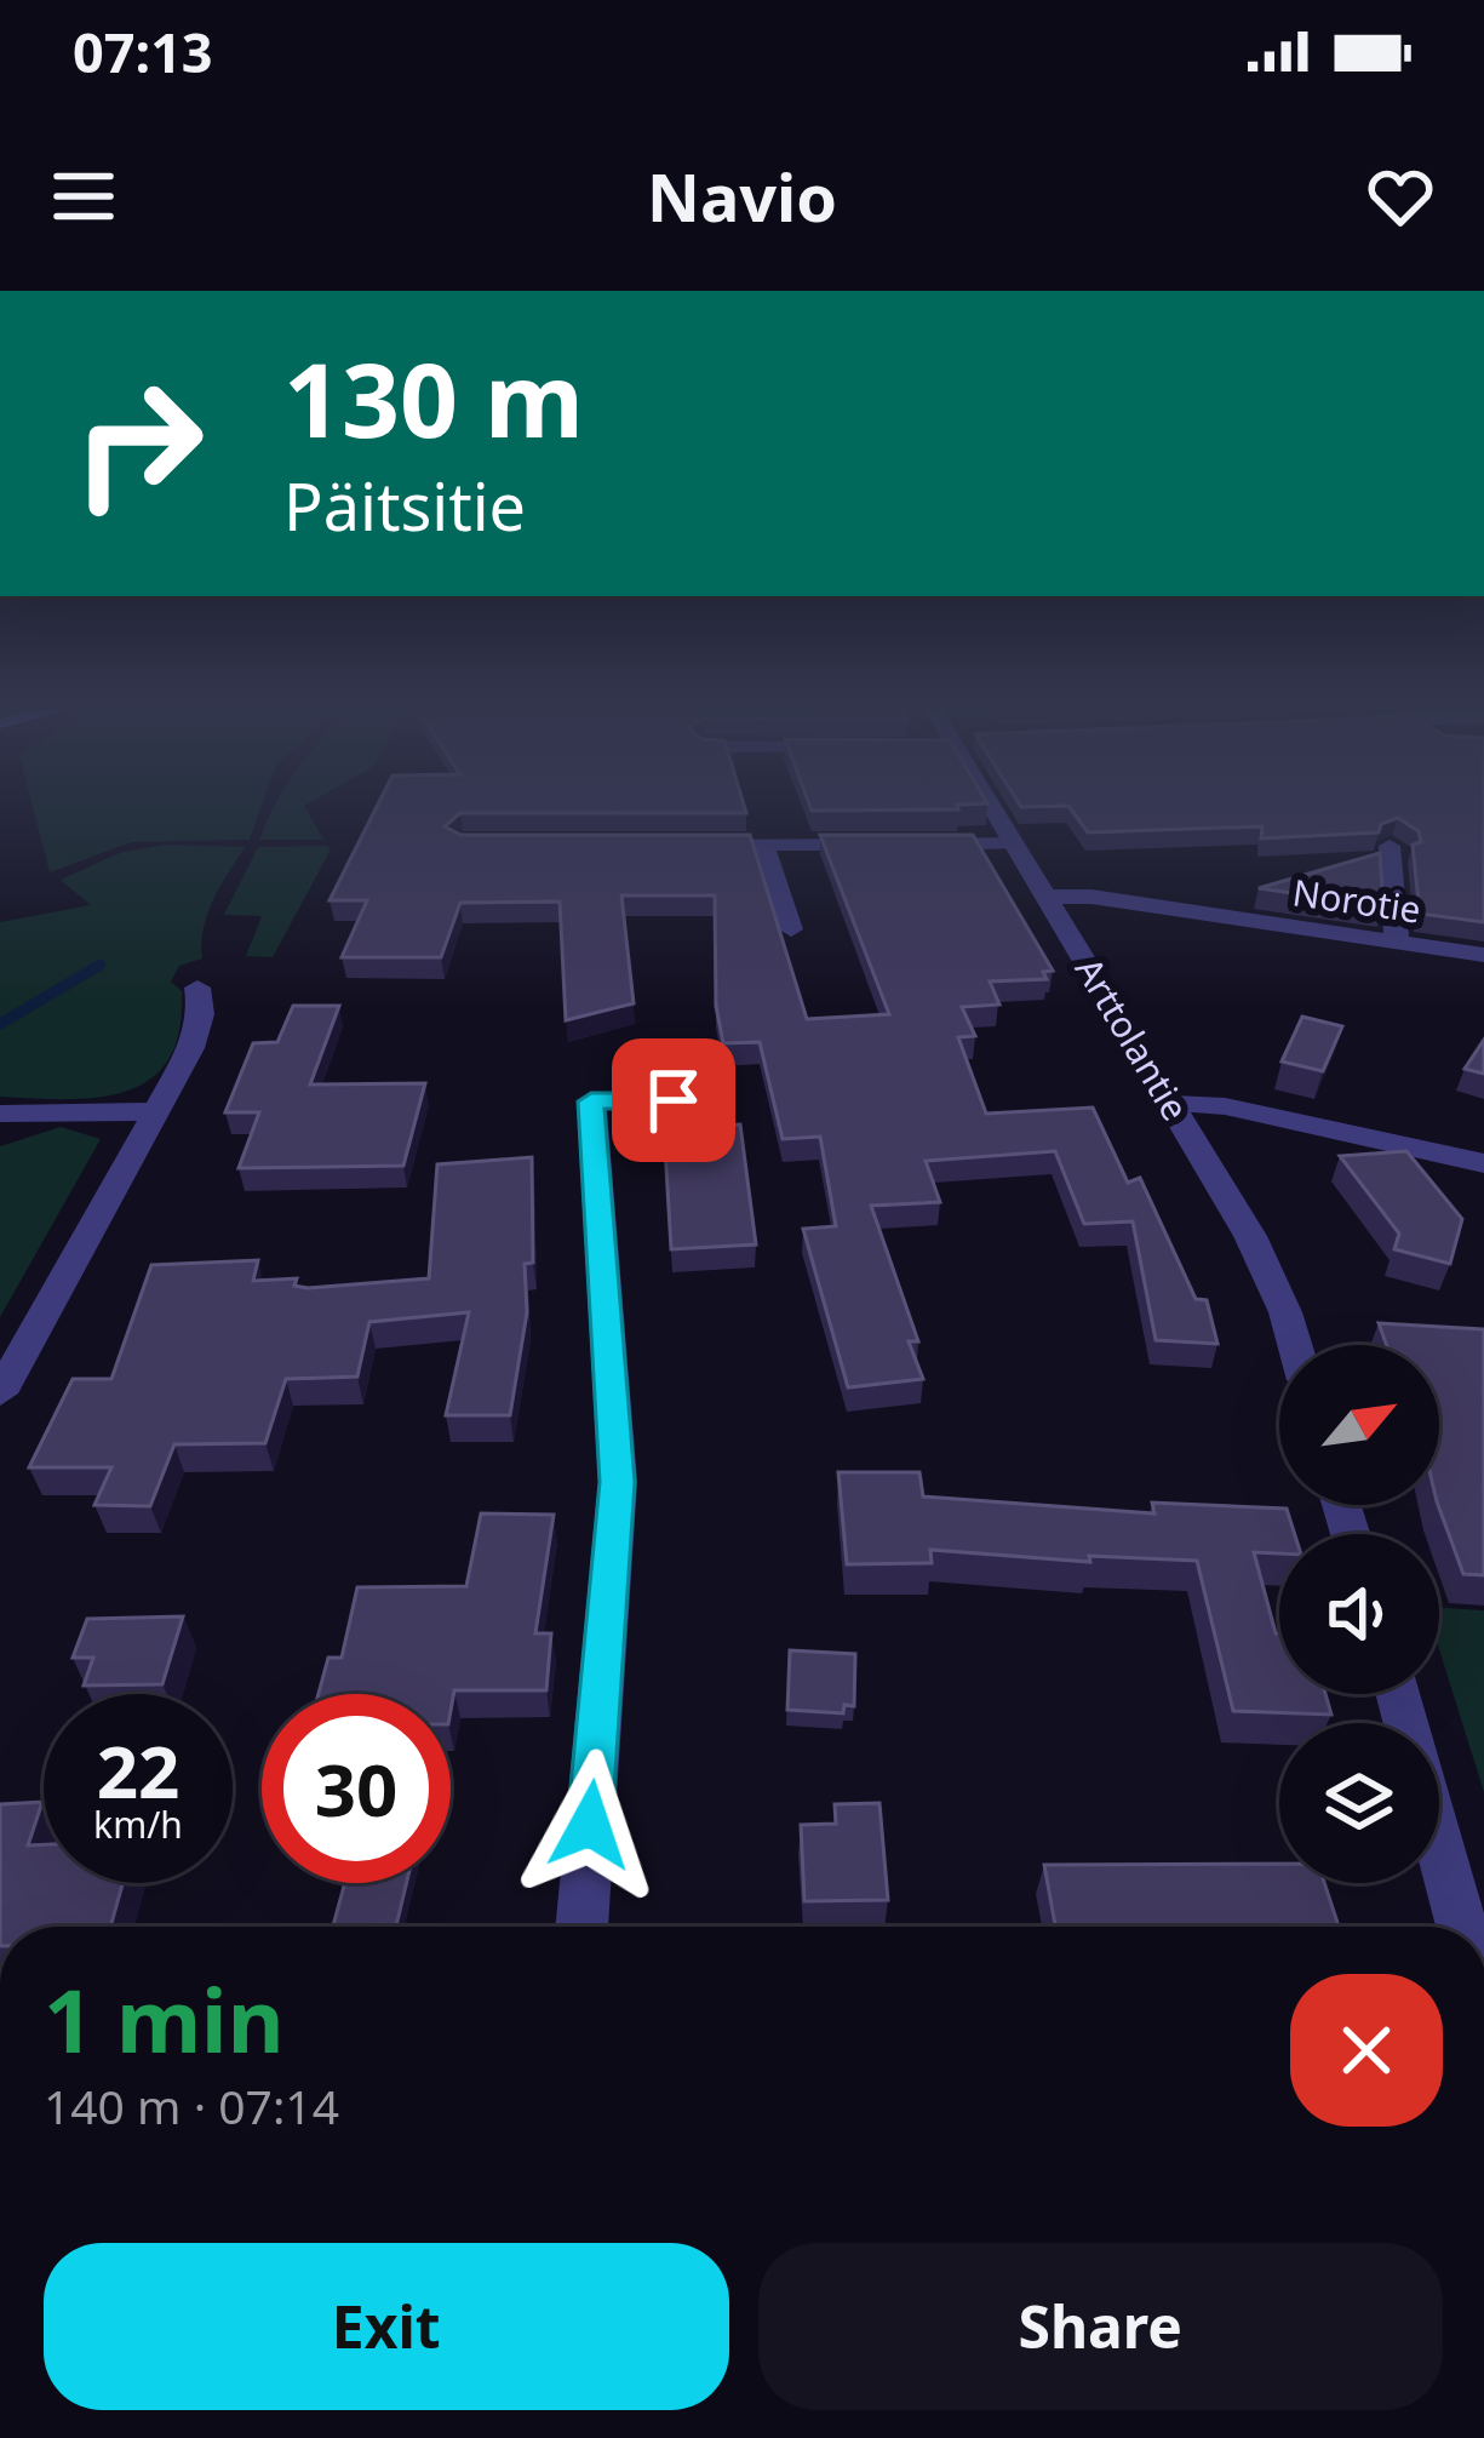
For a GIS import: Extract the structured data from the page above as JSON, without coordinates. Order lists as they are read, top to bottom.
{
  "streets": {
    "street": ["Norotie", "Arttolantie"]
  },
  "crossings": [
    ["Norotie", "Arttolantie"]
  ],
  "north": "top right",
  "page": {
    "status": "07:13",
    "header": "Navio",
    "turn": ["130 m", "Päitsitie"],
    "speed": "22 km/h",
    "limit": "30",
    "heading": ["1 min", "140 m · 07:14"],
    "buttons": ["Exit", "Share"]
  }
}
